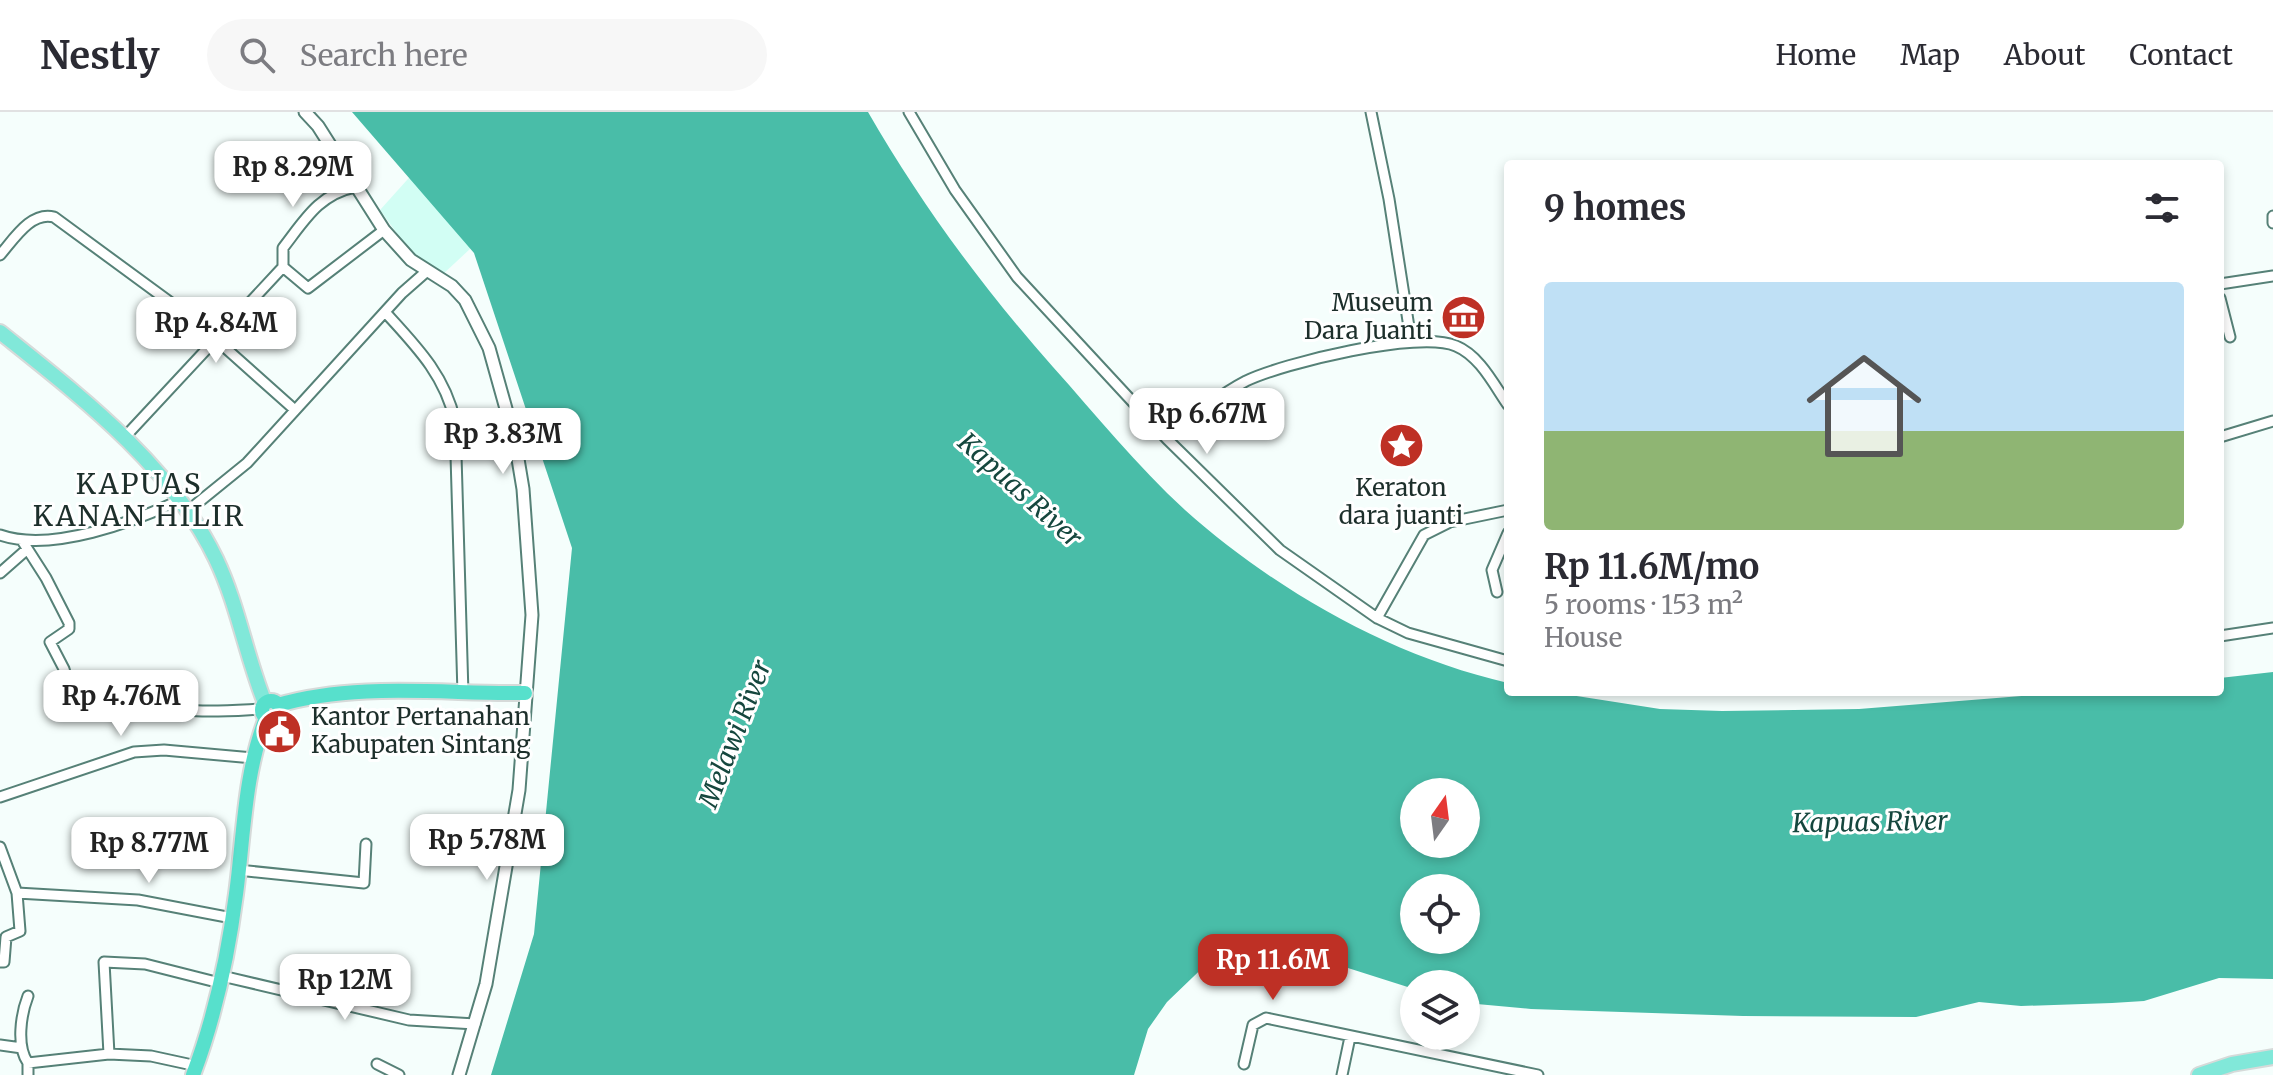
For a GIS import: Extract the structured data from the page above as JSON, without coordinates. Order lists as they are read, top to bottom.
{
  "districts": ["KAPUAS KANAN HILIR"],
  "water": ["Kapuas River", "Melawi River"],
  "places": {
    "museum": ["Museum Dara Juanti"],
    "place": ["Keraton dara juanti"],
    "public building": ["Kantor Pertanahan Kabupaten Sintang"]
  },
  "north": "top",
  "page": {
    "header": "Nestly",
    "search": "Search here",
    "nav": [
      "Home",
      "Map",
      "About",
      "Contact"
    ],
    "price": [
      "Rp 8.29M",
      "Rp 4.84M",
      "Rp 6.67M",
      "Rp 3.83M",
      "Rp 4.76M",
      "Rp 5.78M",
      "Rp 8.77M",
      "Rp 11.6M",
      "Rp 12M"
    ],
    "heading": "9 homes",
    "list": [
      {
        "name": "Rp 11.6M/mo",
        "note": "5 rooms · 153 m² · House"
      }
    ]
  }
}
